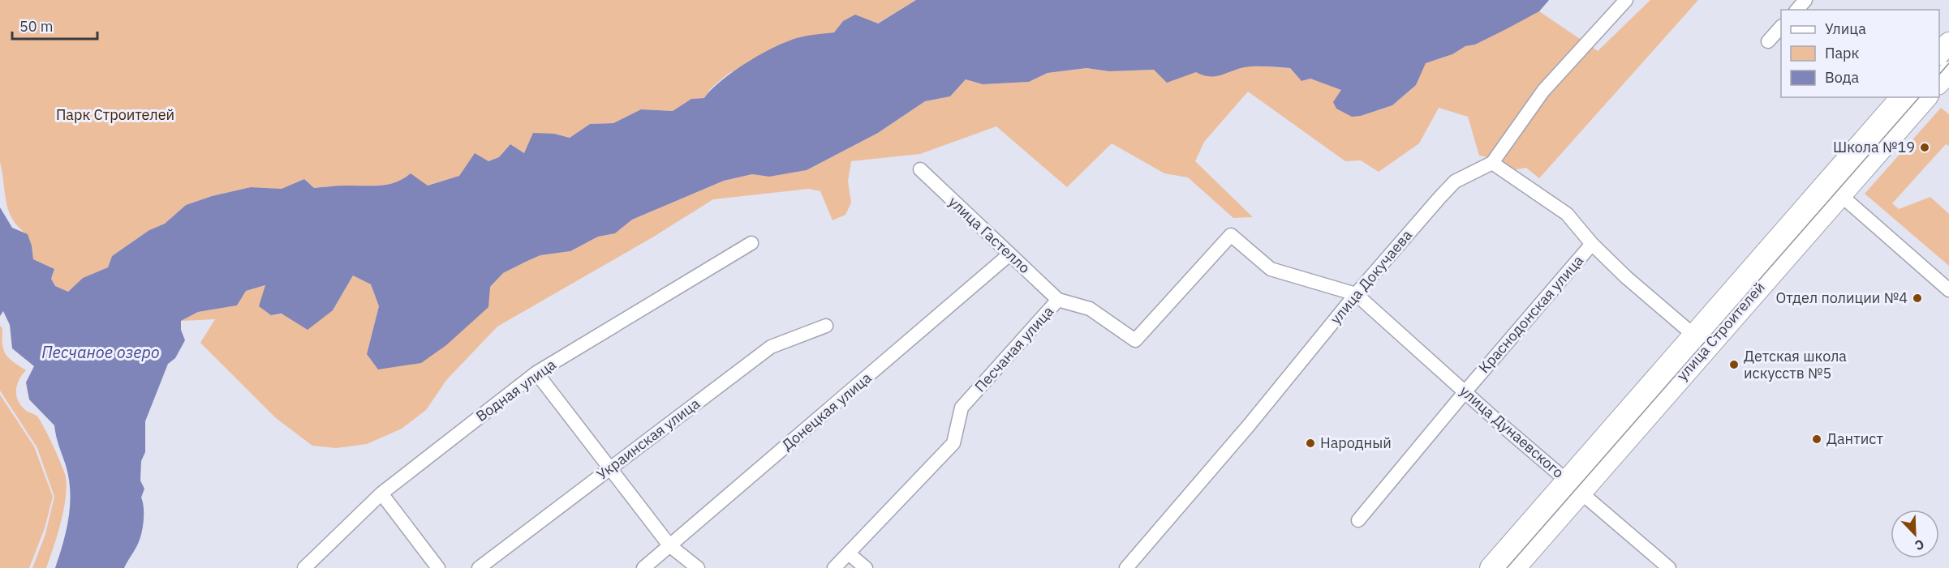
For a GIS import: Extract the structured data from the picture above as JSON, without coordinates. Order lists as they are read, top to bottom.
{
  "streets": {
    "main road": ["улица Строителей"],
    "street": [
      "улица Гастелло",
      "улица Докучаева",
      "Краснодонская улица",
      "Песчаная улица",
      "Водная улица",
      "Донецкая улица",
      "улица Дунаевского",
      "Украинская улица"
    ]
  },
  "crossings": [
    ["улица Гастелло", "Песчаная улица"],
    ["улица Гастелло", "Донецкая улица"],
    ["улица Докучаева", "Песчаная улица"],
    ["улица Докучаева", "улица Дунаевского"],
    ["Краснодонская улица", "улица Дунаевского"],
    ["улица Строителей", "улица Дунаевского"],
    ["Песчаная улица", "улица Дунаевского"]
  ],
  "water": ["Песчаное озеро"],
  "parks": ["Парк Строителей"],
  "places": [
    "Школа №19",
    "Отдел полиции №4",
    "Детская школа искусств №5",
    "Дантист",
    "Народный"
  ],
  "legend": ["Улица", "Парк", "Вода"],
  "scale_bar": "50 m",
  "north": "bottom right"
}
